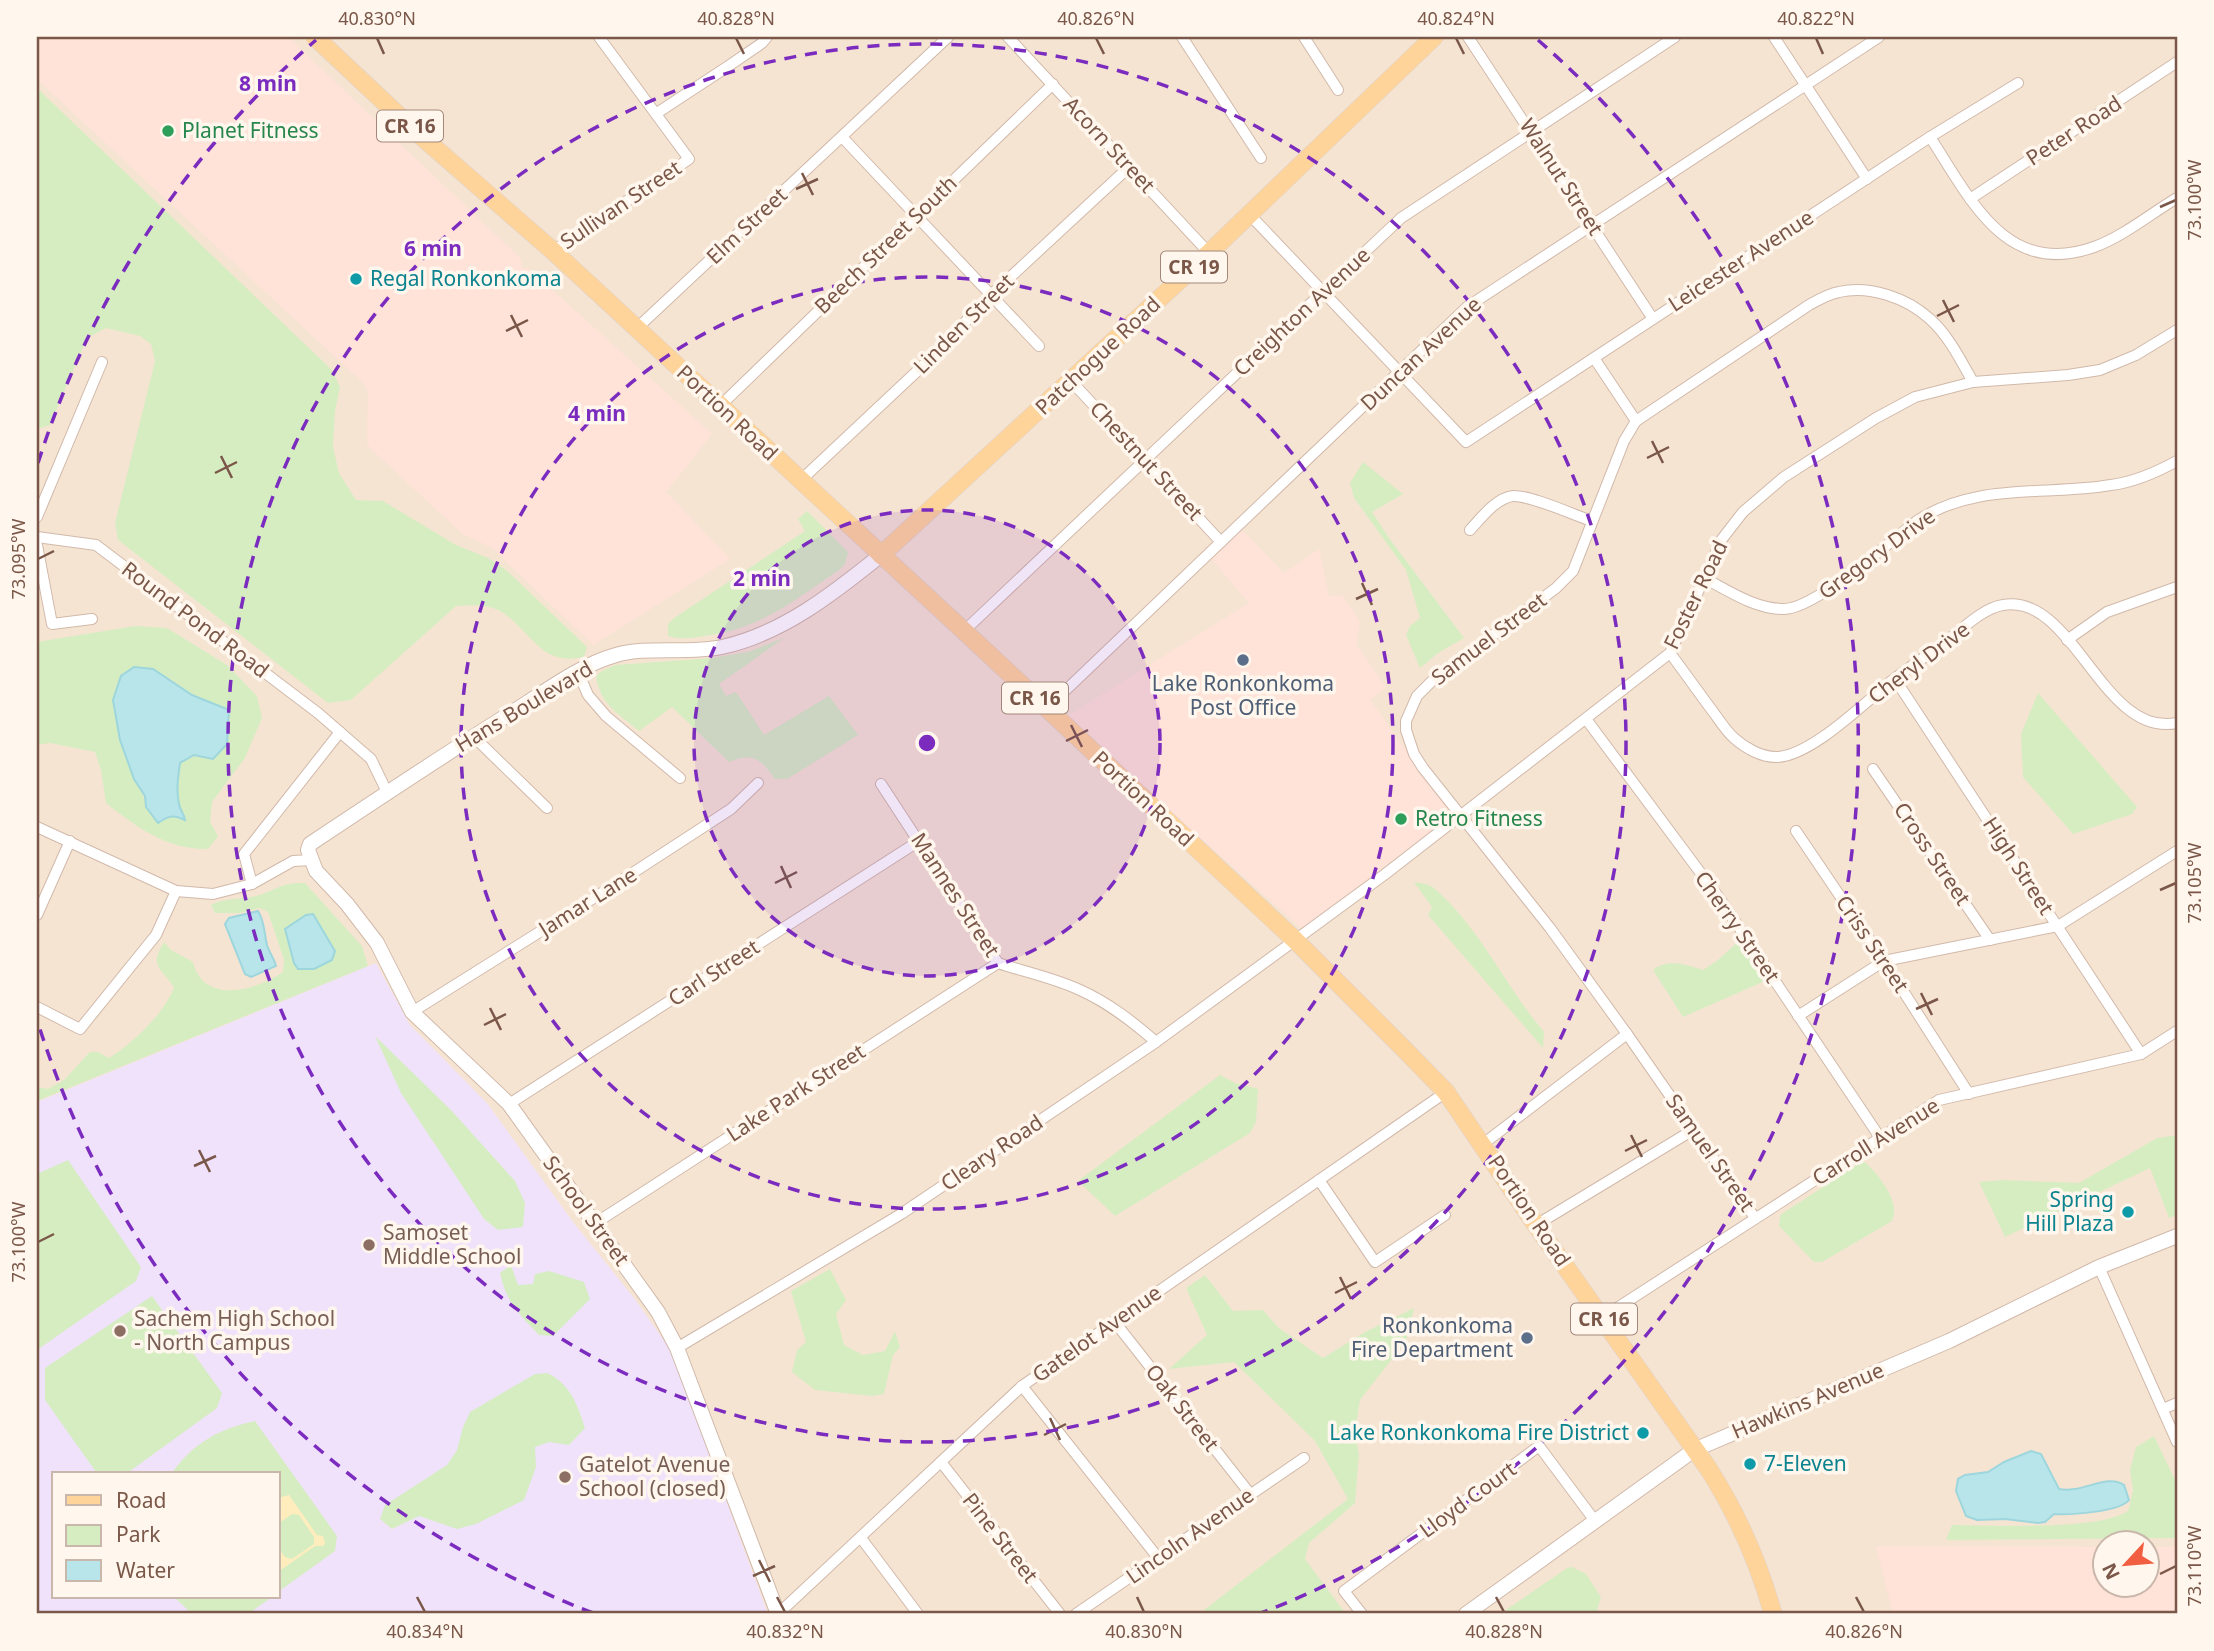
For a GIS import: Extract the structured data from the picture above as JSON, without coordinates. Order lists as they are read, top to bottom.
{
  "streets": {
    "main road": [
      "CR 16",
      "CR 19",
      "Patchogue Road",
      "Portion Road"
    ],
    "street": [
      "Peter Road",
      "Acorn Street",
      "Walnut Street",
      "Sullivan Street",
      "Elm Street",
      "Beech Street South",
      "Leicester Avenue",
      "Creighton Avenue",
      "Linden Street",
      "Duncan Avenue",
      "Chestnut Street",
      "Gregory Drive",
      "Foster Road",
      "Round Pond Road",
      "Samuel Street",
      "Cheryl Drive",
      "Hans Boulevard",
      "Cross Street",
      "High Street",
      "Mannes Street",
      "Jamar Lane",
      "Cherry Street",
      "Criss Street",
      "Carl Street",
      "Lake Park Street",
      "Carroll Avenue",
      "Cleary Road",
      "School Street",
      "Gatelot Avenue",
      "Hawkins Avenue",
      "Oak Street",
      "Lloyd Court",
      "Lincoln Avenue",
      "Pine Street"
    ]
  },
  "crossings": [
    ["Acorn Street", "Beech Street South"],
    ["Acorn Street", "Linden Street"],
    ["Acorn Street", "Patchogue Road"],
    ["Walnut Street", "Leicester Avenue"],
    ["Walnut Street", "Creighton Avenue"],
    ["Walnut Street", "Duncan Avenue"],
    ["Sullivan Street", "Portion Road"],
    ["Elm Street", "Portion Road"],
    ["Beech Street South", "Portion Road"],
    ["Leicester Avenue", "Duncan Avenue"],
    ["Creighton Avenue", "Portion Road"],
    ["Creighton Avenue", "Chestnut Street"],
    ["Linden Street", "Portion Road"],
    ["Duncan Avenue", "Portion Road"],
    ["Duncan Avenue", "Chestnut Street"],
    ["Patchogue Road", "Portion Road"],
    ["Patchogue Road", "Chestnut Street"],
    ["Patchogue Road", "Hans Boulevard"],
    ["Portion Road", "Foster Road"],
    ["Portion Road", "Hans Boulevard"],
    ["Portion Road", "Carroll Avenue"],
    ["Portion Road", "Cleary Road"],
    ["Portion Road", "Gatelot Avenue"],
    ["Portion Road", "Hawkins Avenue"],
    ["Gregory Drive", "Foster Road"],
    ["Foster Road", "Samuel Street"],
    ["Foster Road", "Cheryl Drive"],
    ["Foster Road", "Cherry Street"],
    ["Foster Road", "Cleary Road"],
    ["Round Pond Road", "Hans Boulevard"],
    ["Samuel Street", "Carroll Avenue"],
    ["Cheryl Drive", "High Street"],
    ["Hans Boulevard", "School Street"],
    ["High Street", "Carroll Avenue"],
    ["Mannes Street", "Carl Street"],
    ["Mannes Street", "Lake Park Street"],
    ["Mannes Street", "Cleary Road"],
    ["Jamar Lane", "School Street"],
    ["Cherry Street", "Carroll Avenue"],
    ["Criss Street", "Carroll Avenue"],
    ["Carl Street", "School Street"],
    ["Lake Park Street", "School Street"],
    ["Cleary Road", "School Street"],
    ["School Street", "Gatelot Avenue"],
    ["Gatelot Avenue", "Oak Street"],
    ["Gatelot Avenue", "Pine Street"],
    ["Hawkins Avenue", "Lloyd Court"],
    ["Oak Street", "Lincoln Avenue"]
  ],
  "places": [
    "Planet Fitness",
    "Regal Ronkonkoma",
    "Lake Ronkonkoma Post Office",
    "Retro Fitness",
    "Spring Hill Plaza",
    "Samoset Middle School",
    "Sachem High School - North Campus",
    "Ronkonkoma Fire Department",
    "Lake Ronkonkoma Fire District",
    "7-Eleven",
    "Gatelot Avenue School (closed)"
  ],
  "legend": ["Road", "Park", "Water"],
  "north": "bottom left",
  "coordinates": [
    "40.830°N",
    "40.828°N",
    "40.826°N",
    "40.824°N",
    "40.822°N",
    "73.100°W",
    "73.095°W",
    "73.105°W",
    "73.110°W",
    "40.834°N",
    "40.832°N"
  ],
  "rings": [
    "8 min",
    "6 min",
    "4 min",
    "2 min"
  ]
}
